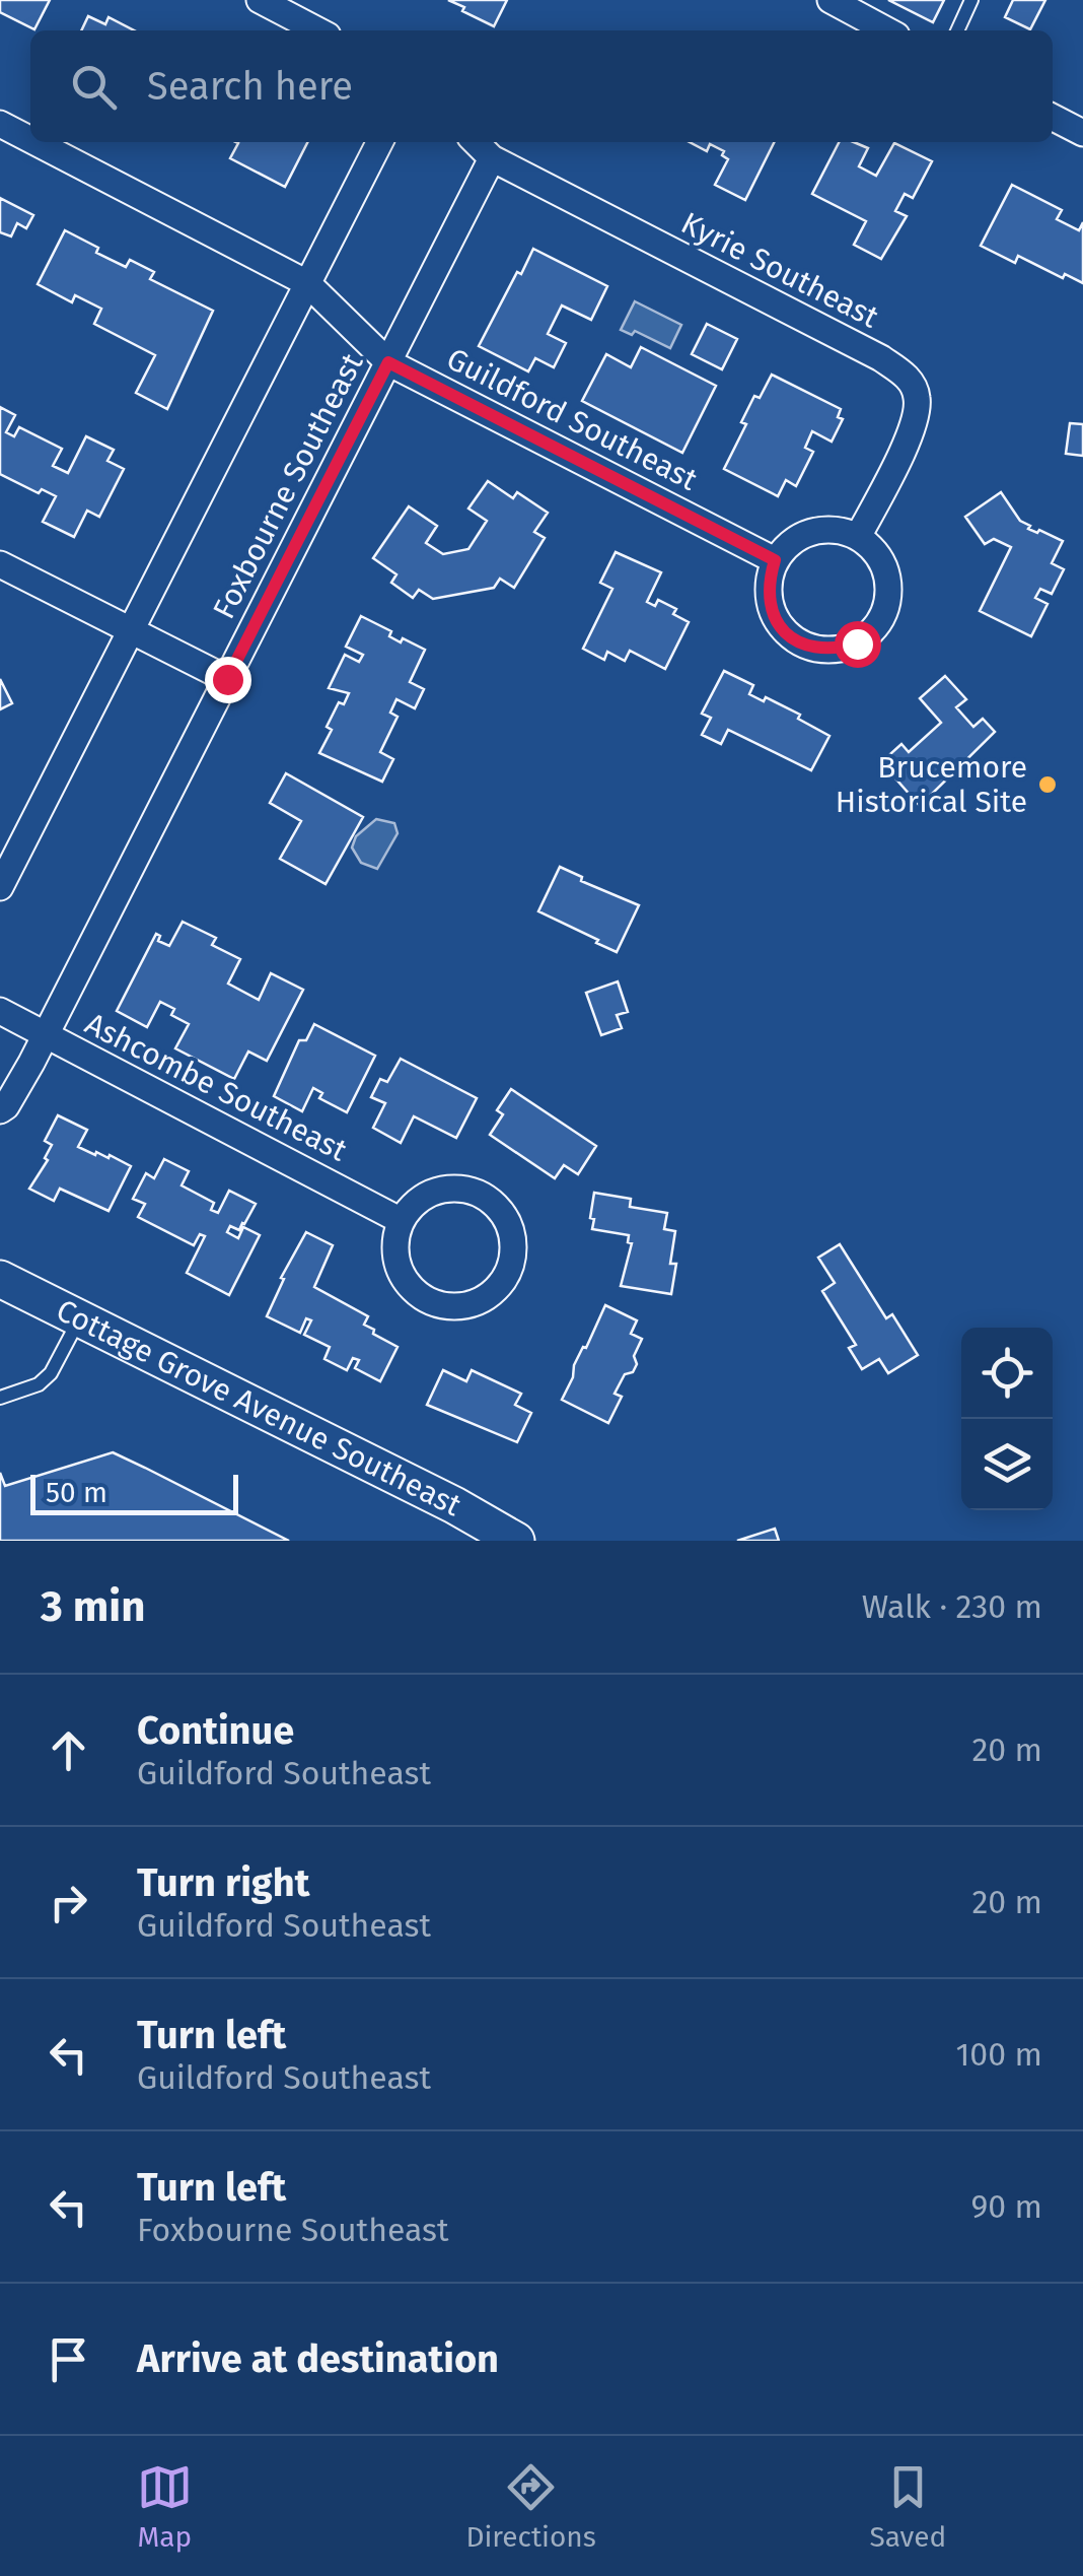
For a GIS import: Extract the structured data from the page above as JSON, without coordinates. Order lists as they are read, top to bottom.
{
  "streets": {
    "main road": ["Cottage Grove Avenue Southeast"],
    "street": [
      "Kyrie Southeast",
      "Guildford Southeast",
      "Foxbourne Southeast",
      "Ashcombe Southeast"
    ]
  },
  "crossings": [
    ["Kyrie Southeast", "Guildford Southeast"],
    ["Kyrie Southeast", "Foxbourne Southeast"],
    ["Guildford Southeast", "Foxbourne Southeast"],
    ["Foxbourne Southeast", "Ashcombe Southeast"]
  ],
  "places": ["Brucemore Historical Site"],
  "scale_bar": "50 m",
  "page": {
    "search": "Search here",
    "scale": "50 m",
    "heading": ["3 min", "Walk · 230 m"],
    "list": [
      ["Continue", "Guildford Southeast", "20 m"],
      ["Turn right", "Guildford Southeast", "20 m"],
      ["Turn left", "Guildford Southeast", "100 m"],
      ["Turn left", "Foxbourne Southeast", "90 m"],
      "Arrive at destination"
    ],
    "nav": ["Map", "Directions", "Saved"]
  }
}
